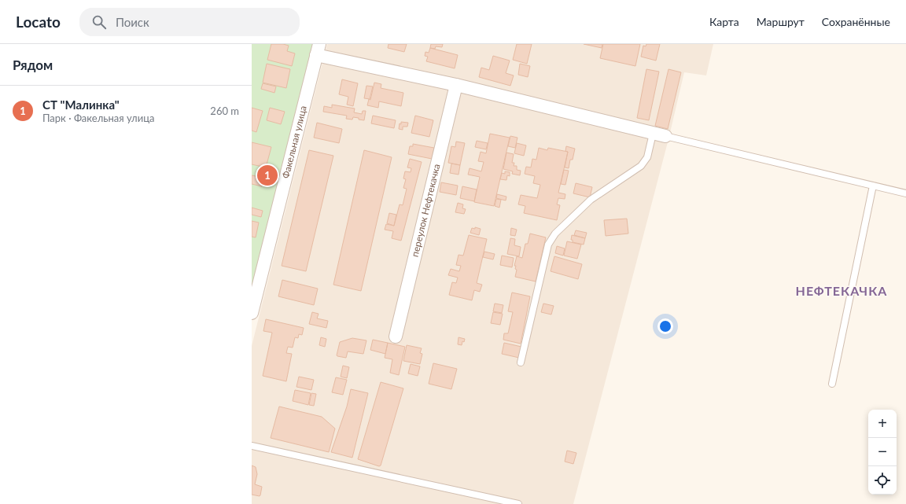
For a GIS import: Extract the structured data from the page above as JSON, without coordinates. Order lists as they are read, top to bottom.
{
  "streets": {
    "street": ["Факельная улица", "переулок Нефтекачка"]
  },
  "districts": ["НЕФТЕКАЧКА"],
  "page": {
    "header": "Locato",
    "search": "Поиск",
    "nav": ["Карта", "Маршрут", "Сохранённые"],
    "heading": "Рядом",
    "list": [
      {
        "mark": "1",
        "name": "СТ \"Малинка\"",
        "note": "Парк · Факельная улица",
        "value": "260 m"
      }
    ],
    "pins": "1",
    "map_buttons": ["+", "−"]
  }
}
